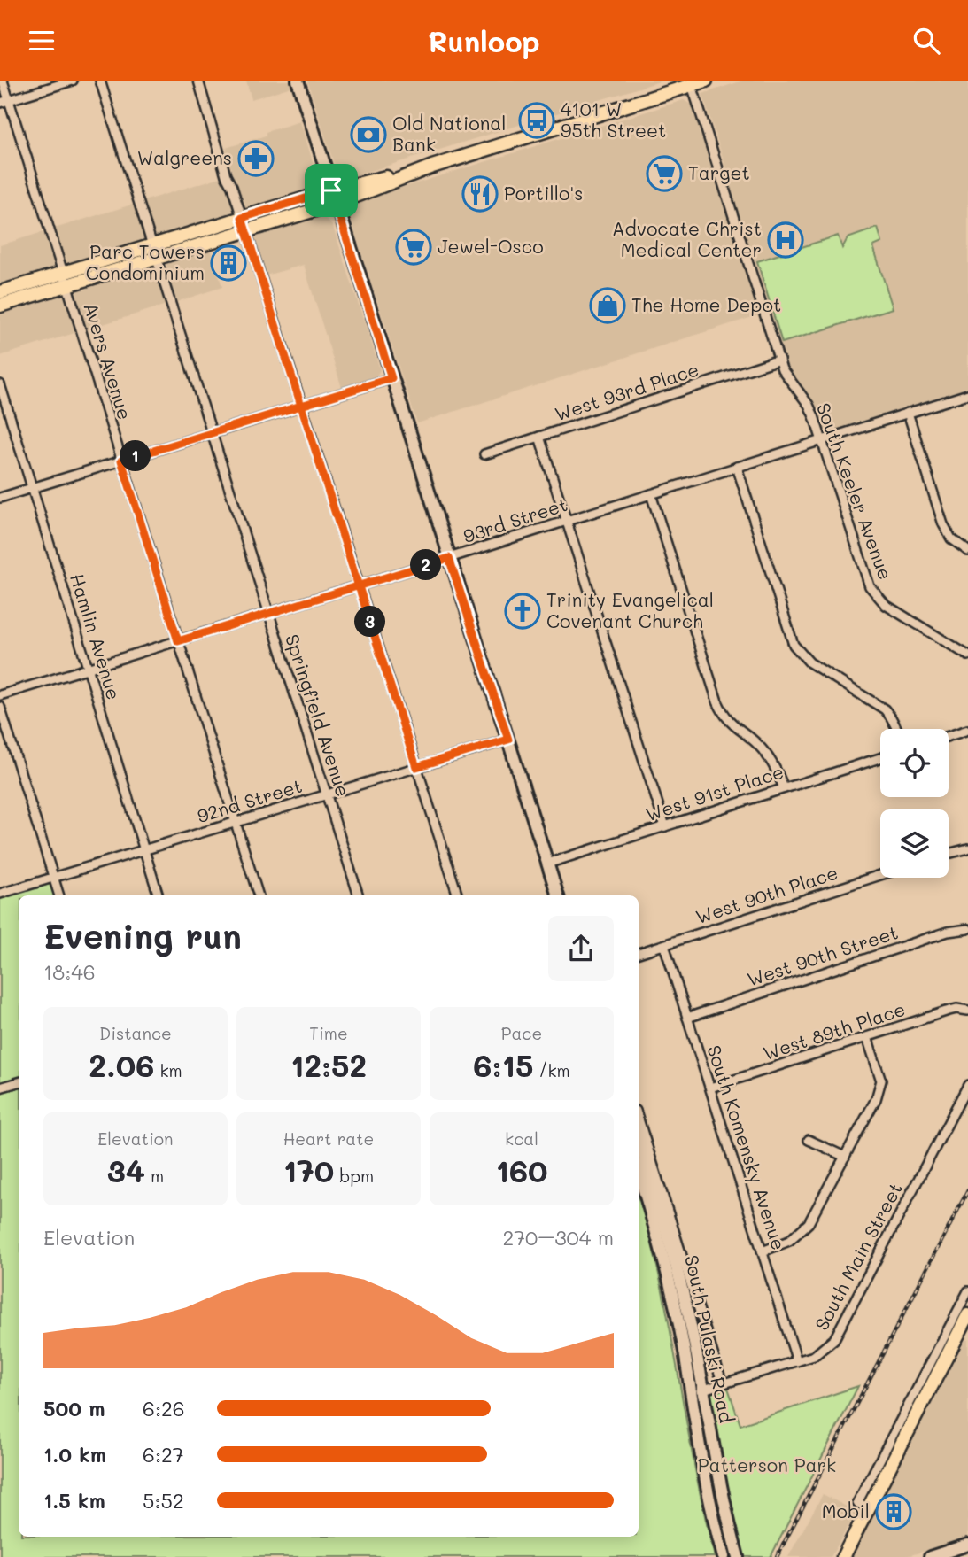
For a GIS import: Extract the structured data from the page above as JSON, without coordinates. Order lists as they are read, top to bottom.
{
  "streets": {
    "main road": ["South Pulaski Road"],
    "street": [
      "Avers Avenue",
      "West 93rd Place",
      "South Keeler Avenue",
      "93rd Street",
      "Hamlin Avenue",
      "Springfield Avenue",
      "West 91st Place",
      "92nd Street",
      "West 90th Place",
      "West 90th Street",
      "West 89th Place",
      "South Komensky Avenue",
      "South Main Street"
    ]
  },
  "crossings": [
    ["Avers Avenue", "93rd Street"],
    ["Avers Avenue", "92nd Street"],
    ["West 93rd Place", "South Keeler Avenue"],
    ["South Keeler Avenue", "93rd Street"],
    ["93rd Street", "Hamlin Avenue"],
    ["93rd Street", "Springfield Avenue"],
    ["Hamlin Avenue", "92nd Street"],
    ["Springfield Avenue", "92nd Street"],
    ["West 90th Place", "South Komensky Avenue"],
    ["West 90th Street", "South Komensky Avenue"],
    ["West 89th Place", "South Komensky Avenue"],
    ["South Komensky Avenue", "South Main Street"],
    ["South Main Street", "South Pulaski Road"]
  ],
  "parks": ["Patterson Park"],
  "places": {
    "bus stop": ["4101 W 95th Street"],
    "bank": ["Old National Bank"],
    "pharmacy": ["Walgreens"],
    "supermarket": ["Target", "Jewel-Osco"],
    "restaurant": ["Portillo's"],
    "hospital": ["Advocate Christ Medical Center"],
    "building": ["Parc Towers Condominium", "Mobil"],
    "shop": ["The Home Depot"],
    "church": ["Trinity Evangelical Covenant Church"]
  },
  "page": {
    "header": "Runloop",
    "pins": ["1", "2", "3"],
    "heading": ["Evening run", "18:46"],
    "stats": [
      ["Distance", "2.06 km"],
      ["Time", "12:52"],
      ["Pace", "6:15 /km"],
      ["Elevation", "34 m"],
      ["Heart rate", "170 bpm"],
      ["kcal", "160"]
    ],
    "chart": ["Elevation", "270–304 m"],
    "list": [
      {
        "name": "500 m",
        "note": "6:26"
      },
      {
        "name": "1.0 km",
        "note": "6:27"
      },
      {
        "name": "1.5 km",
        "note": "5:52"
      }
    ]
  }
}
